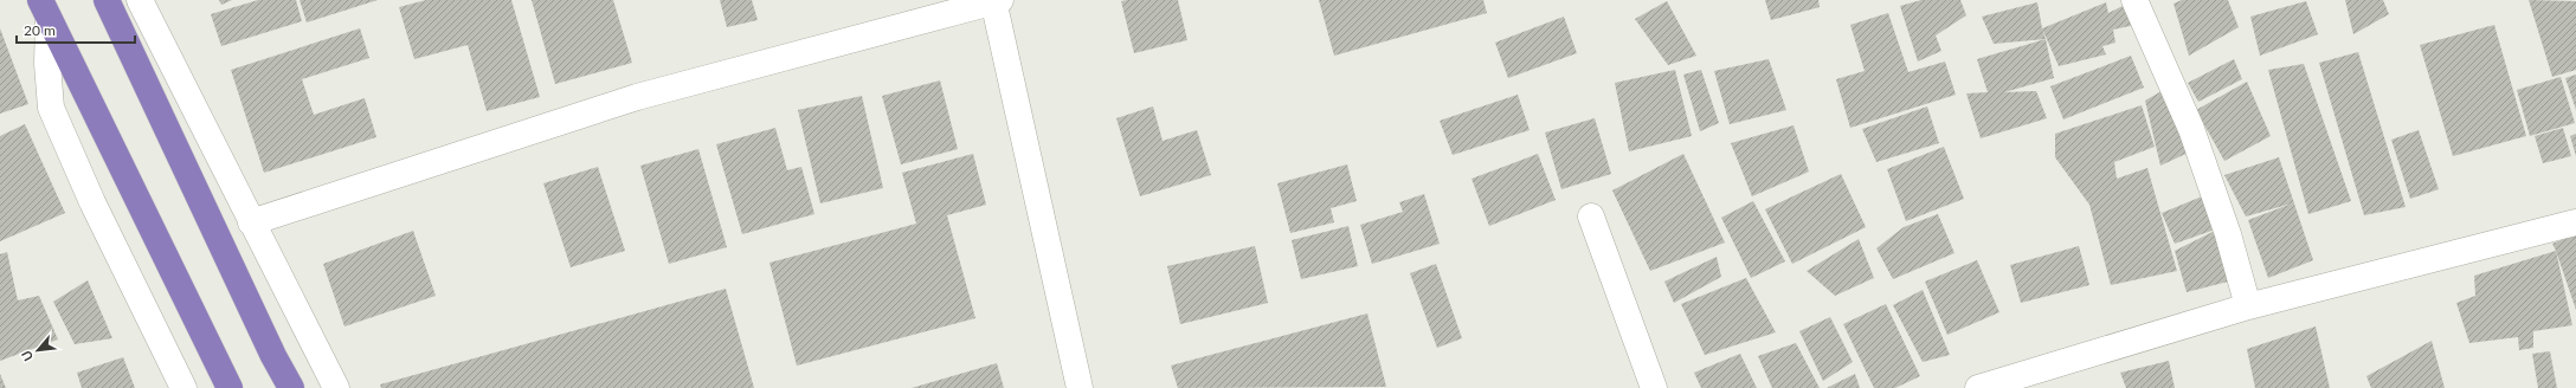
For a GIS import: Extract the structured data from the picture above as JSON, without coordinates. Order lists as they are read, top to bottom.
{
  "scale_bar": "20 m",
  "north": "bottom left"
}
